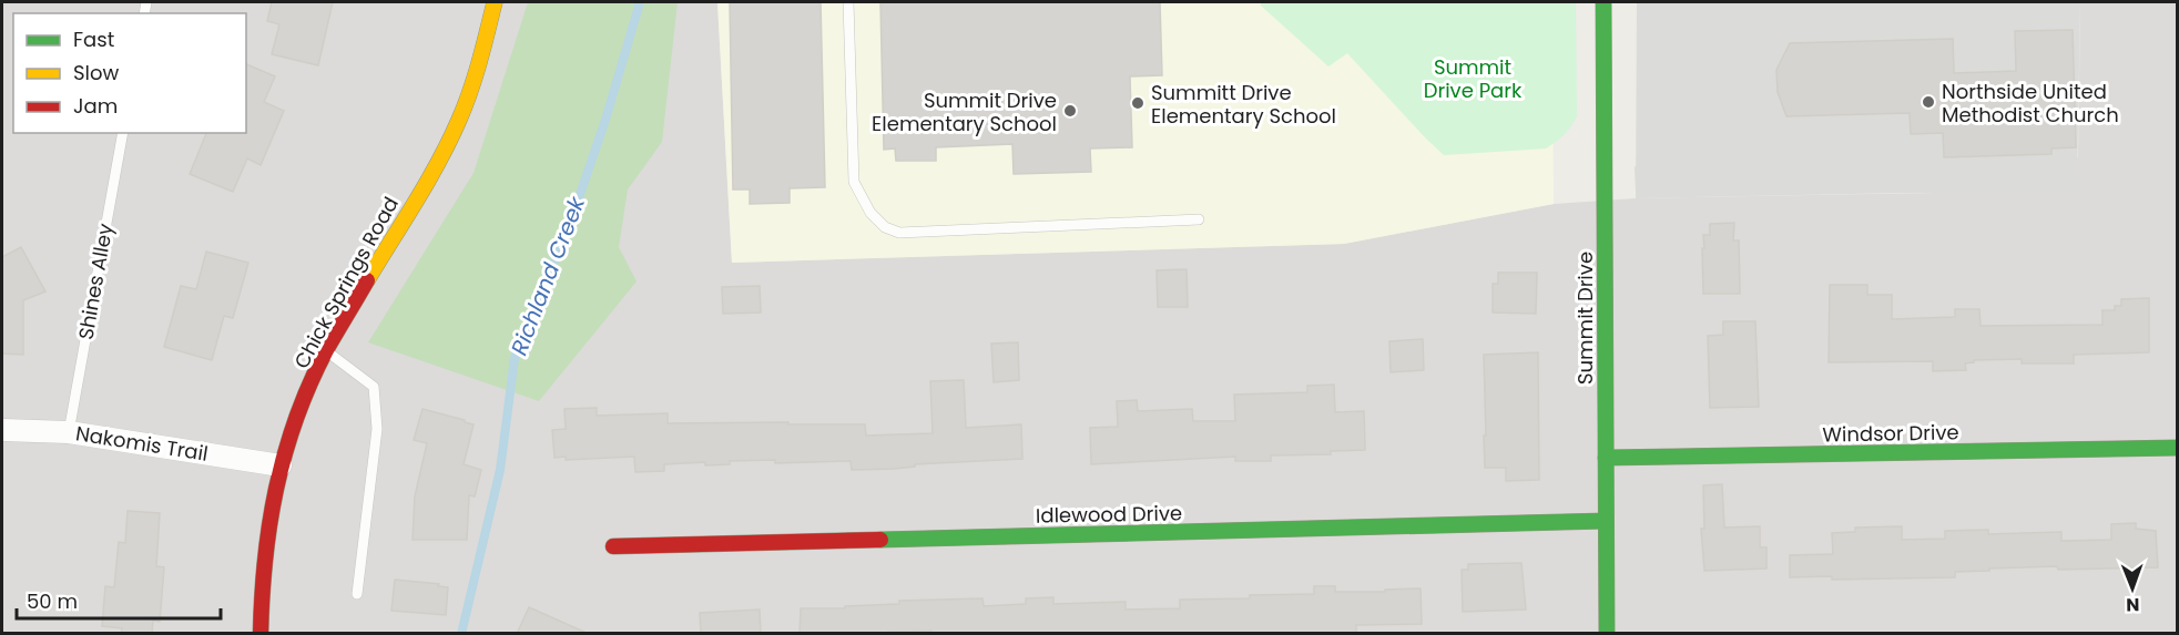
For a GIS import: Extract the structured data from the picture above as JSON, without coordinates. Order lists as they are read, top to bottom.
{
  "streets": {
    "street": [
      "Chick Springs Road",
      "Summit Drive",
      "Windsor Drive",
      "Nakomis Trail",
      "Idlewood Drive"
    ],
    "lane": ["Shines Alley"]
  },
  "crossings": [
    ["Shines Alley", "Nakomis Trail"],
    ["Chick Springs Road", "Nakomis Trail"],
    ["Summit Drive", "Windsor Drive"],
    ["Summit Drive", "Idlewood Drive"]
  ],
  "water": ["Richland Creek"],
  "parks": ["Summit Drive Park"],
  "places": ["Northside United Methodist Church", "Summitt Drive Elementary School", "Summit Drive Elementary School"],
  "legend": ["Fast", "Slow", "Jam"],
  "scale_bar": "50 m",
  "north": "bottom"
}
